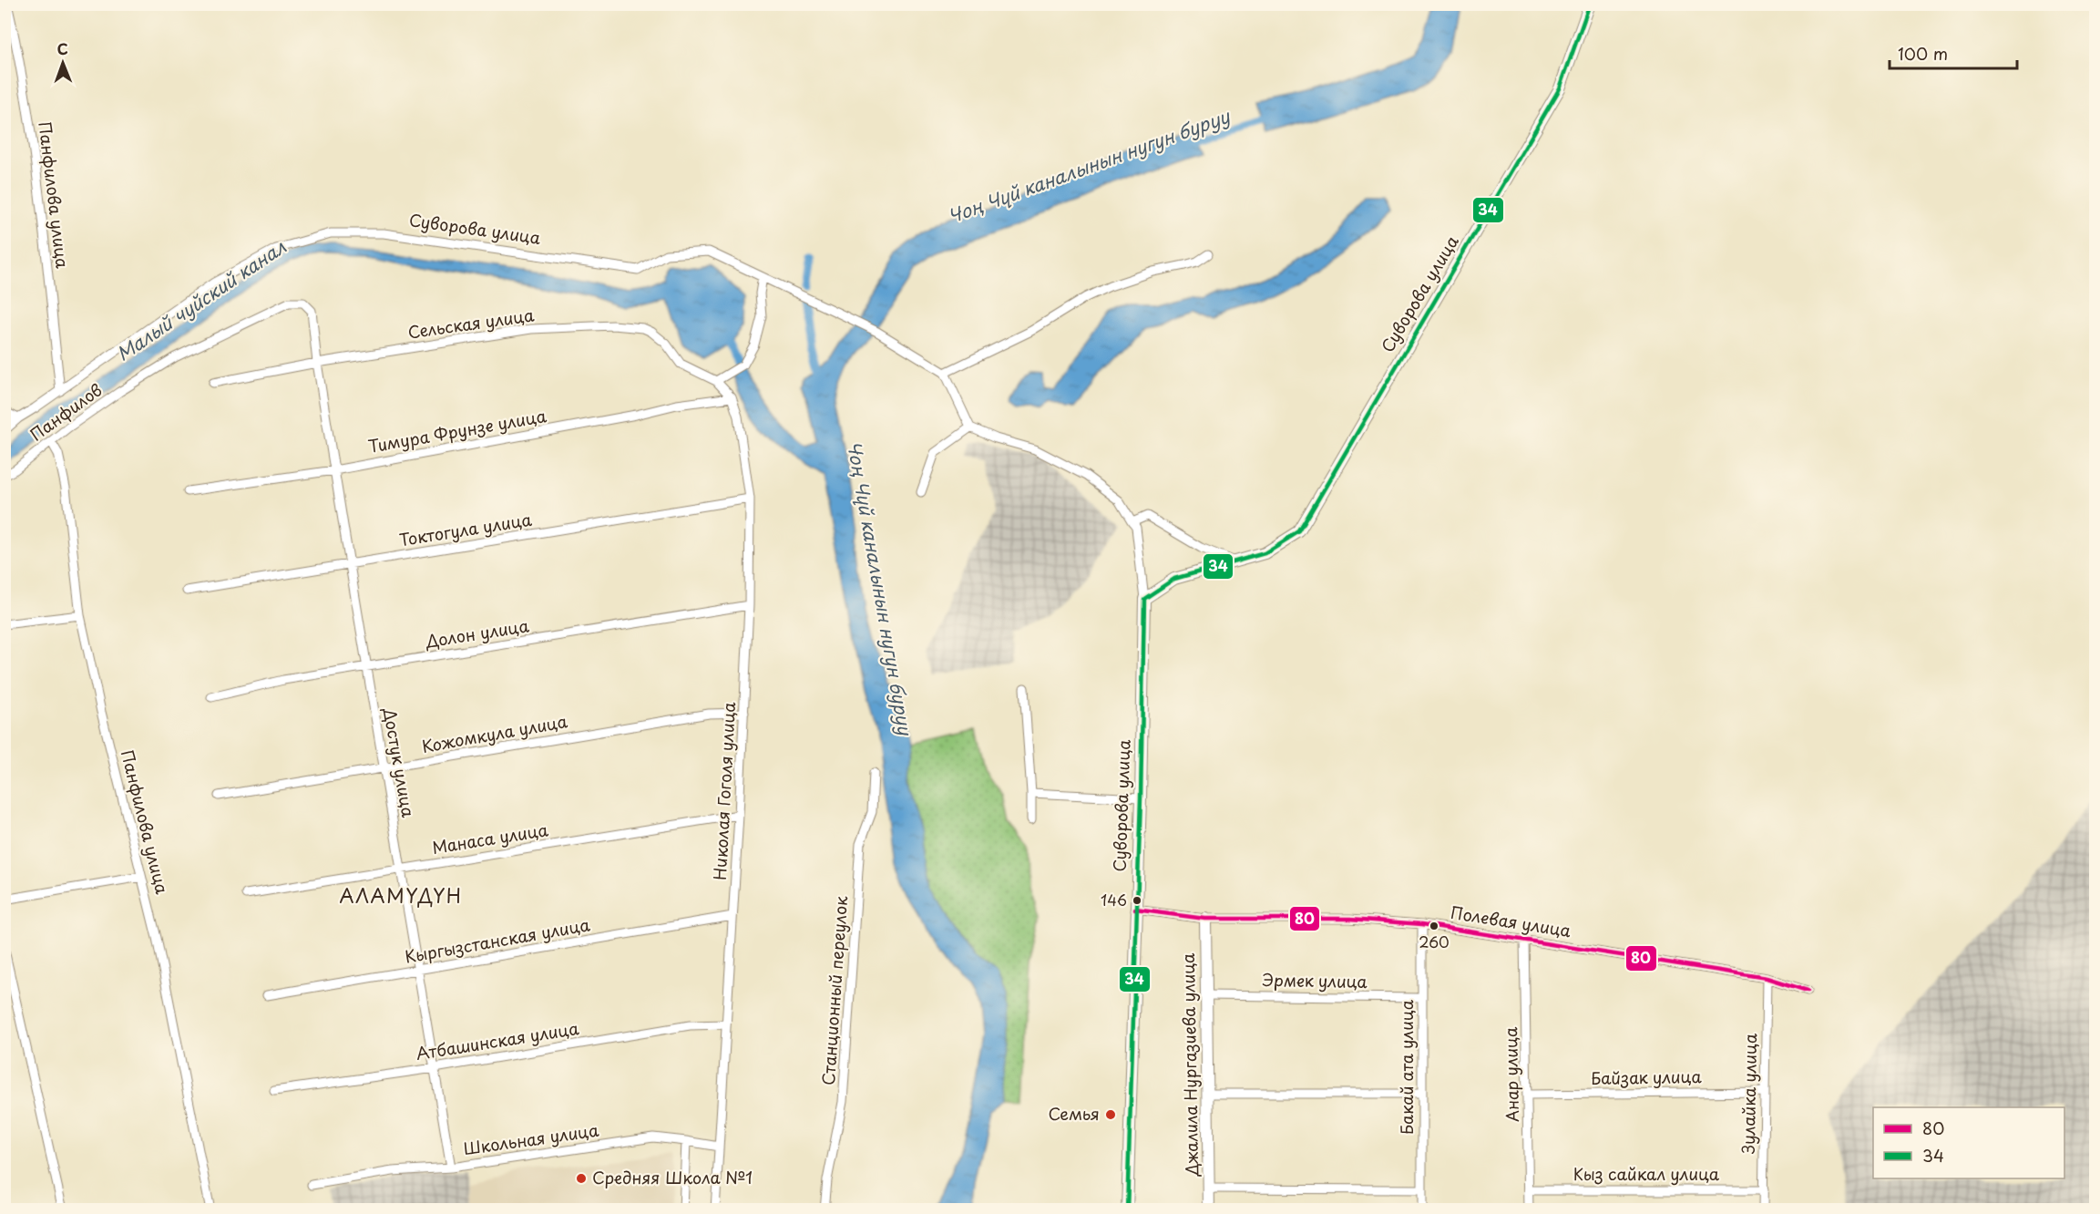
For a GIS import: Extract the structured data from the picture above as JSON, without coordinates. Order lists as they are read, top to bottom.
{
  "streets": {
    "street": [
      "Панфилова улица",
      "Суворова улица",
      "Сельская улица",
      "Панфилов",
      "Тимура Фрунзе улица",
      "Токтогула улица",
      "Долон улица",
      "Кожомкула улица",
      "Достук улица",
      "Николая Гоголя улица",
      "Манаса улица",
      "Полевая улица",
      "Кыргызстанская улица",
      "Эрмек улица",
      "Станционный переулок",
      "Атбашинская улица",
      "Джалила Нургазиева улица",
      "Бакай ата улица",
      "Анар улица",
      "Байзак улица",
      "Зулайка улица",
      "Школьная улица",
      "Кыз сайкал улица"
    ]
  },
  "crossings": [
    ["Панфилова улица", "Суворова улица"],
    ["Панфилова улица", "Панфилов"],
    ["Суворова улица", "Полевая улица"],
    ["Сельская улица", "Панфилов"],
    ["Сельская улица", "Достук улица"],
    ["Сельская улица", "Николая Гоголя улица"],
    ["Панфилов", "Достук улица"],
    ["Тимура Фрунзе улица", "Достук улица"],
    ["Тимура Фрунзе улица", "Николая Гоголя улица"],
    ["Токтогула улица", "Достук улица"],
    ["Токтогула улица", "Николая Гоголя улица"],
    ["Долон улица", "Достук улица"],
    ["Долон улица", "Николая Гоголя улица"],
    ["Кожомкула улица", "Достук улица"],
    ["Кожомкула улица", "Николая Гоголя улица"],
    ["Достук улица", "Манаса улица"],
    ["Достук улица", "Кыргызстанская улица"],
    ["Достук улица", "Атбашинская улица"],
    ["Достук улица", "Школьная улица"],
    ["Николая Гоголя улица", "Манаса улица"],
    ["Николая Гоголя улица", "Кыргызстанская улица"],
    ["Николая Гоголя улица", "Атбашинская улица"],
    ["Николая Гоголя улица", "Школьная улица"],
    ["Полевая улица", "Джалила Нургазиева улица"],
    ["Полевая улица", "Бакай ата улица"],
    ["Полевая улица", "Анар улица"],
    ["Полевая улица", "Зулайка улица"],
    ["Эрмек улица", "Джалила Нургазиева улица"],
    ["Эрмек улица", "Бакай ата улица"],
    ["Анар улица", "Байзак улица"],
    ["Анар улица", "Кыз сайкал улица"],
    ["Байзак улица", "Зулайка улица"],
    ["Зулайка улица", "Кыз сайкал улица"]
  ],
  "districts": ["АЛАМҮДҮН"],
  "water": ["Чоң Чүй каналынын нугун буруу", "Малый чуйский канал"],
  "places": [
    "146",
    "260",
    "Семья",
    "Средняя Школа №1"
  ],
  "lines": ["transit line 34", "transit line 80"],
  "legend": ["80", "34"],
  "scale_bar": "100 m",
  "north": "top"
}
